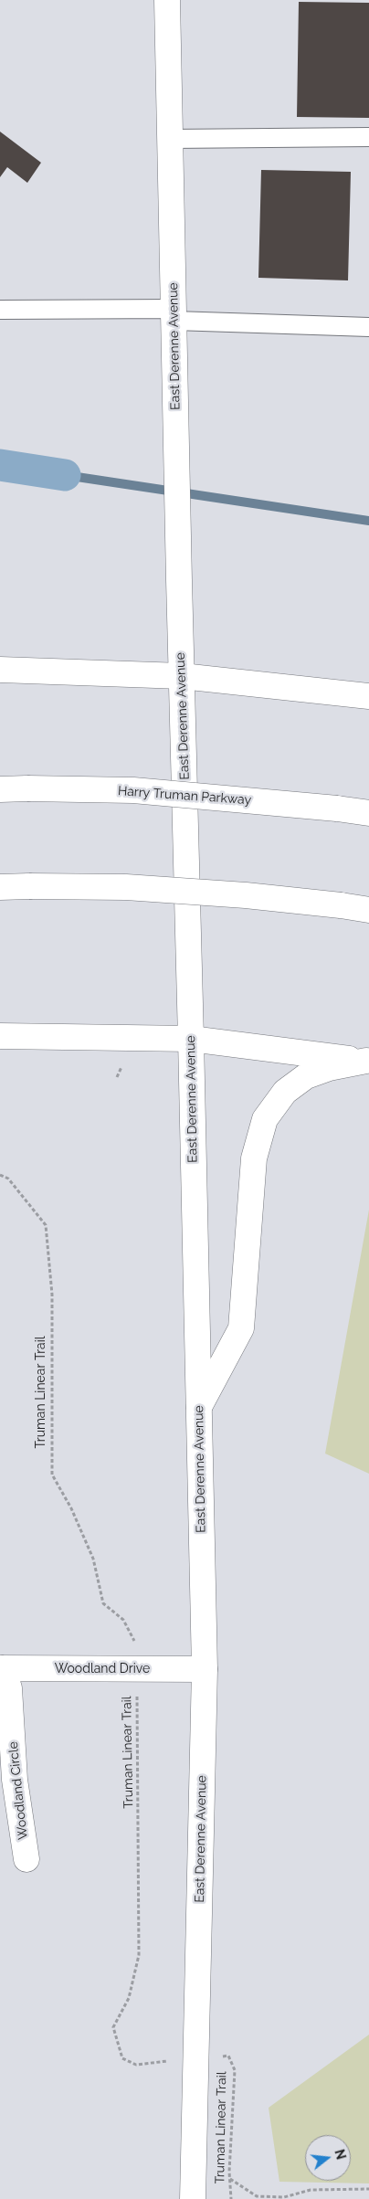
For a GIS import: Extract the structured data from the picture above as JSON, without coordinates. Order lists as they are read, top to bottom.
{
  "streets": {
    "main road": [
      "East Derenne Avenue",
      "Harry Truman Parkway",
      "Woodland Drive",
      "Woodland Circle"
    ],
    "path": ["Truman Linear Trail"]
  },
  "crossings": [
    ["East Derenne Avenue", "Truman Linear Trail"],
    ["East Derenne Avenue", "Woodland Drive"],
    ["Truman Linear Trail", "Woodland Drive"],
    ["Woodland Drive", "Woodland Circle"]
  ],
  "north": "right"
}
